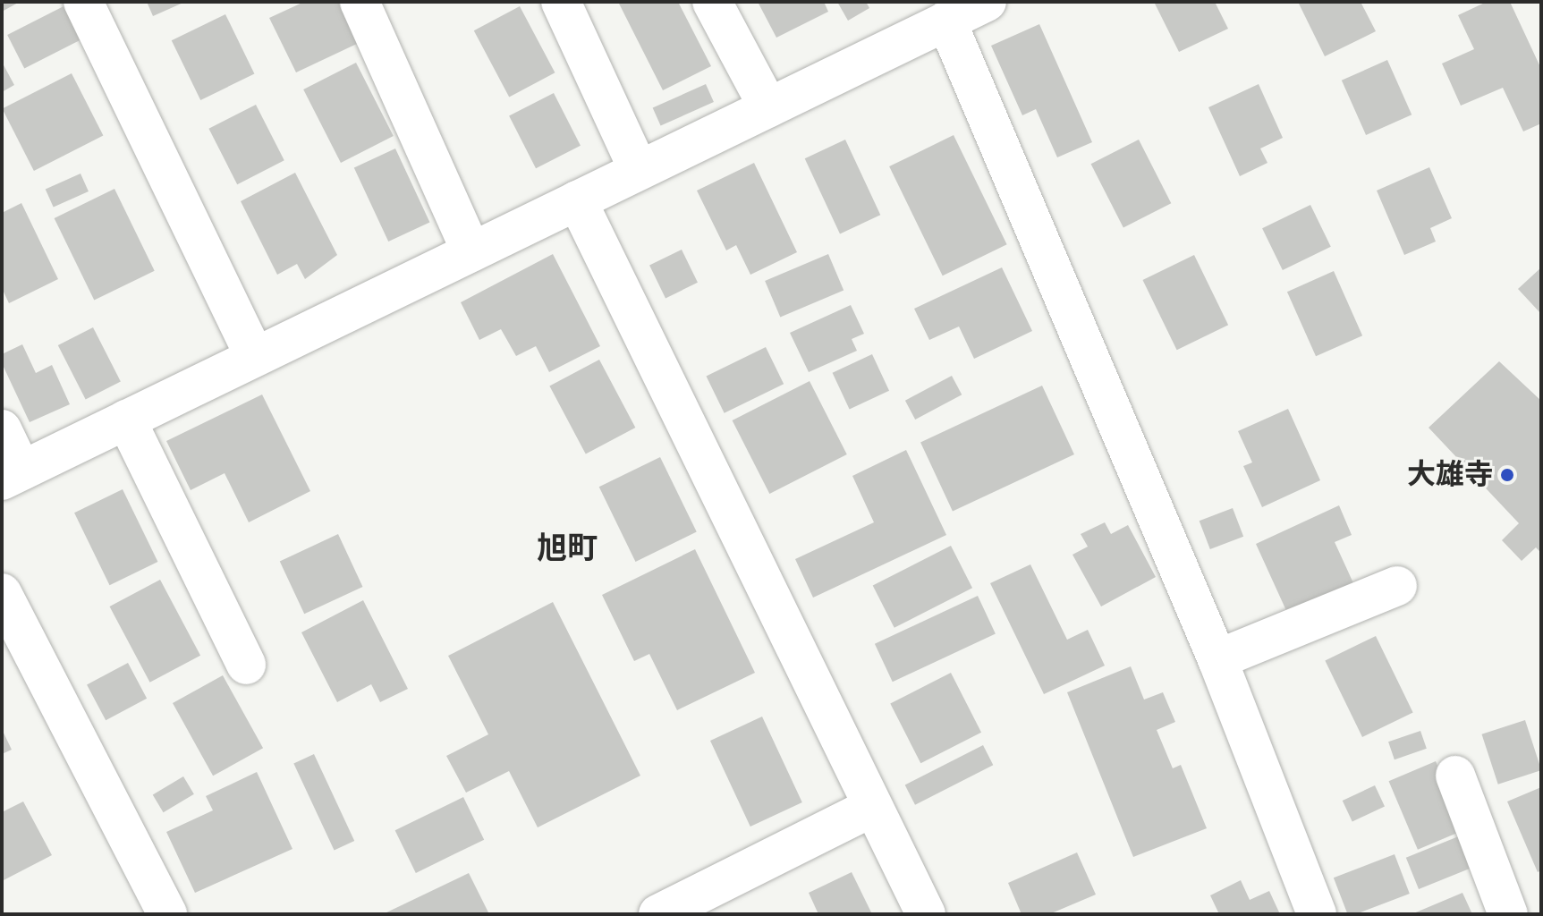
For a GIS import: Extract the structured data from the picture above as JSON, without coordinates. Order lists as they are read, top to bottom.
{
  "districts": ["旭町"],
  "places": ["大雄寺"]
}
